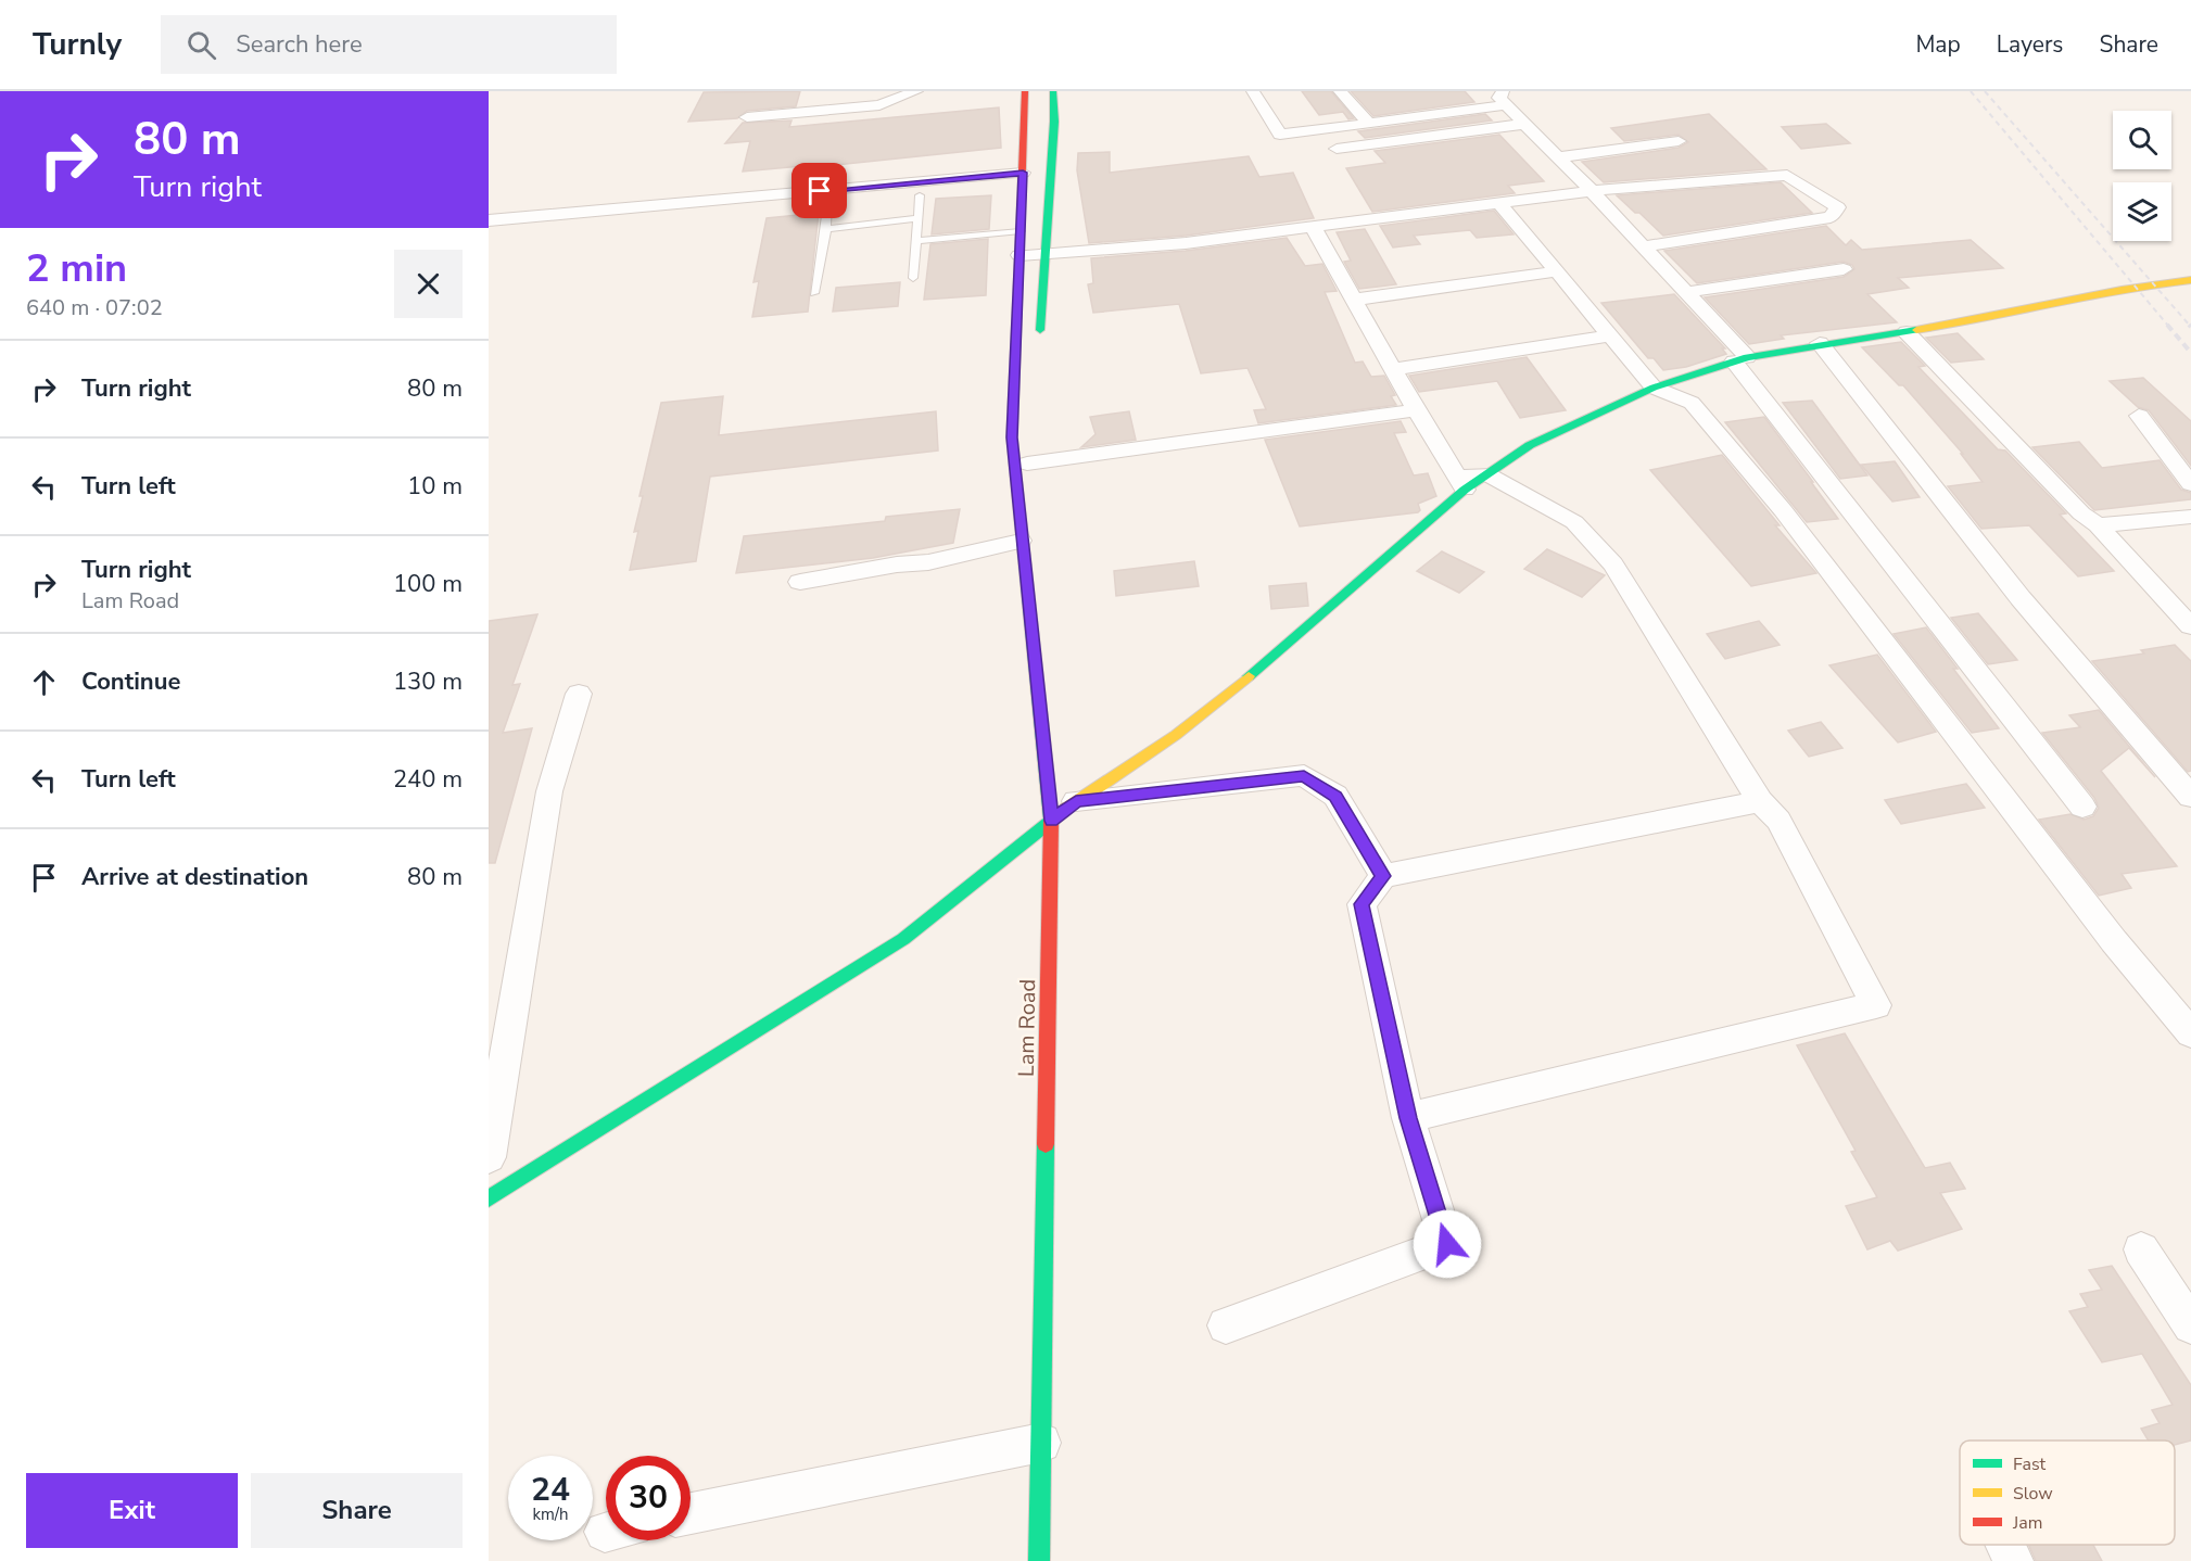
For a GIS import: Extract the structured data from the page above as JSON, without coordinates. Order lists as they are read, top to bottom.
{
  "streets": {
    "main road": ["Lam Road"]
  },
  "legend": ["Fast", "Slow", "Jam"],
  "page": {
    "header": "Turnly",
    "search": "Search here",
    "nav": ["Map", "Layers", "Share"],
    "turn": ["80 m", "Turn right"],
    "heading": ["2 min", "640 m · 07:02"],
    "list": [
      {
        "name": "Turn right",
        "value": "80 m"
      },
      {
        "name": "Turn left",
        "value": "10 m"
      },
      {
        "name": "Turn right",
        "note": "Lam Road",
        "value": "100 m"
      },
      {
        "name": "Continue",
        "value": "130 m"
      },
      {
        "name": "Turn left",
        "value": "240 m"
      },
      {
        "name": "Arrive at destination",
        "value": "80 m"
      }
    ],
    "speed": "24 km/h",
    "limit": "30",
    "buttons": ["Exit", "Share"]
  }
}
